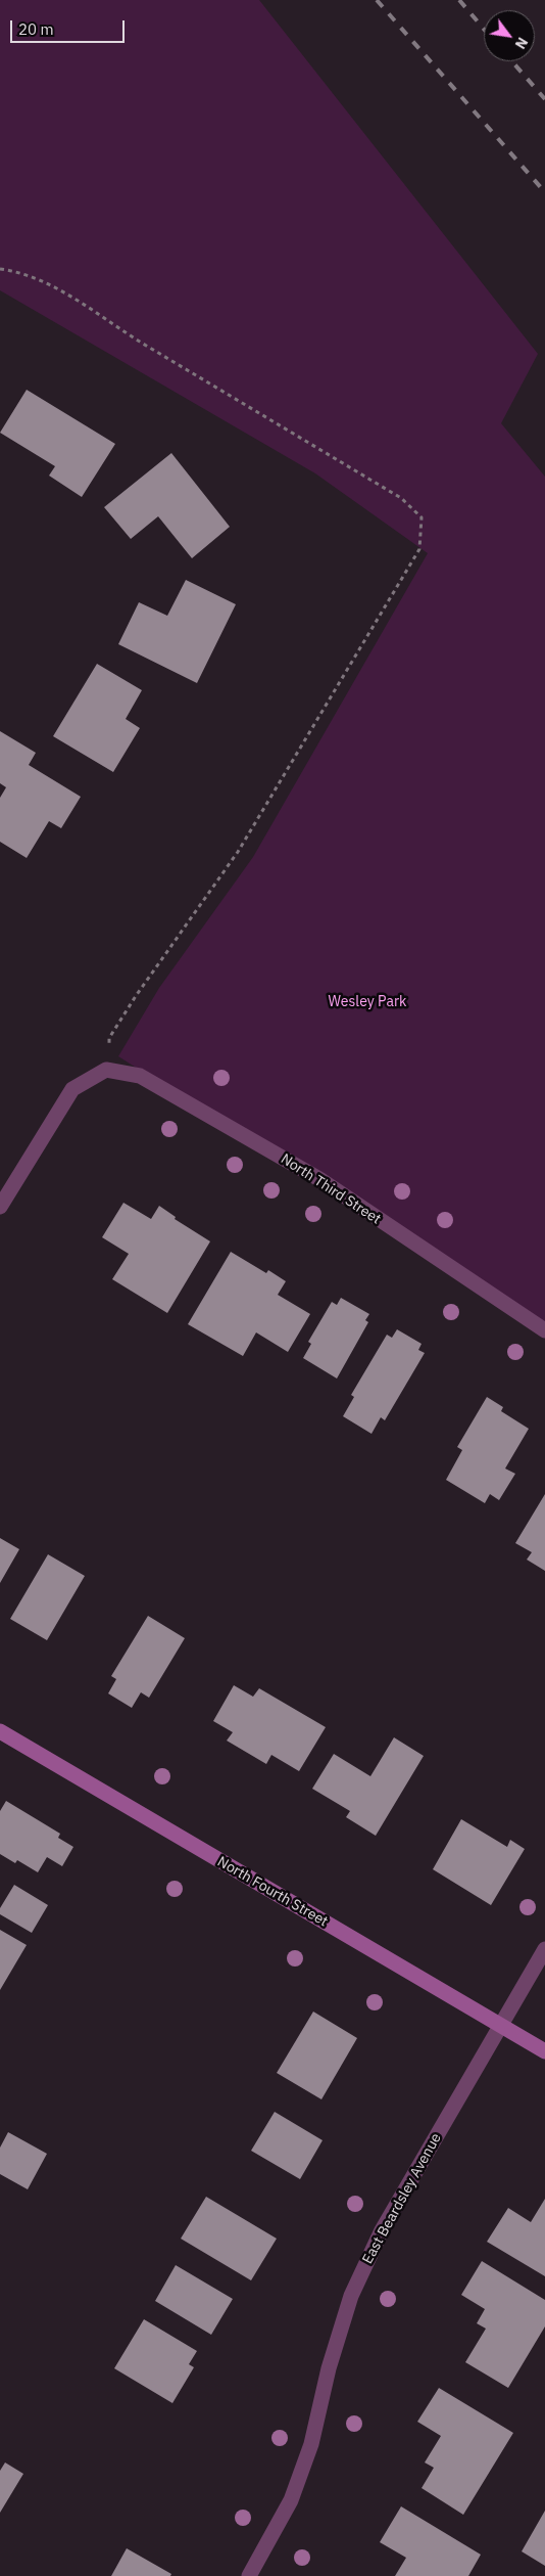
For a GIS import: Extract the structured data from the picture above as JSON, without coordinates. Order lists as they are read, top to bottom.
{
  "streets": {
    "street": ["North Third Street", "North Fourth Street", "East Beardsley Avenue"]
  },
  "crossings": [
    ["North Fourth Street", "East Beardsley Avenue"]
  ],
  "parks": ["Wesley Park"],
  "scale_bar": "20 m",
  "north": "bottom right"
}
